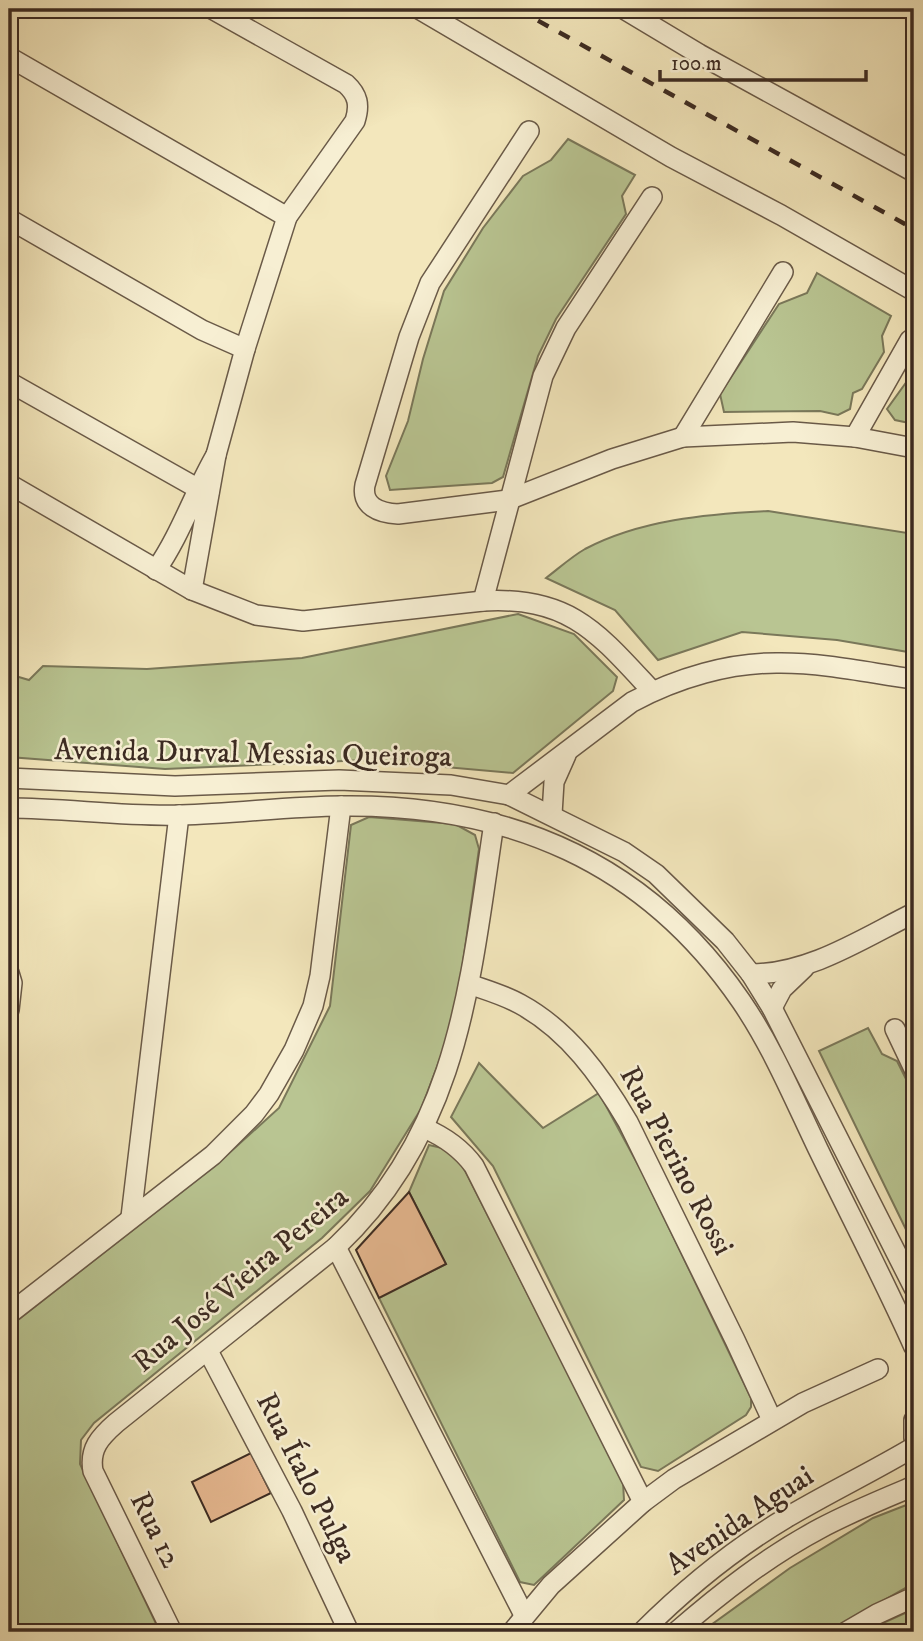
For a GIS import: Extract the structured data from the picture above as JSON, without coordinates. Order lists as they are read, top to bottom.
{
  "streets": {
    "street": [
      "Avenida Durval Messias Queiroga",
      "Rua Pierino Rossi",
      "Rua José Vieira Pereira",
      "Rua Ítalo Pulga",
      "Avenida Aguai",
      "Rua 12"
    ]
  },
  "crossings": [
    ["Avenida Durval Messias Queiroga", "Rua José Vieira Pereira"],
    ["Rua Pierino Rossi", "Rua José Vieira Pereira"],
    ["Rua José Vieira Pereira", "Rua Ítalo Pulga"],
    ["Rua José Vieira Pereira", "Rua 12"]
  ],
  "scale_bar": "100 m"
}
